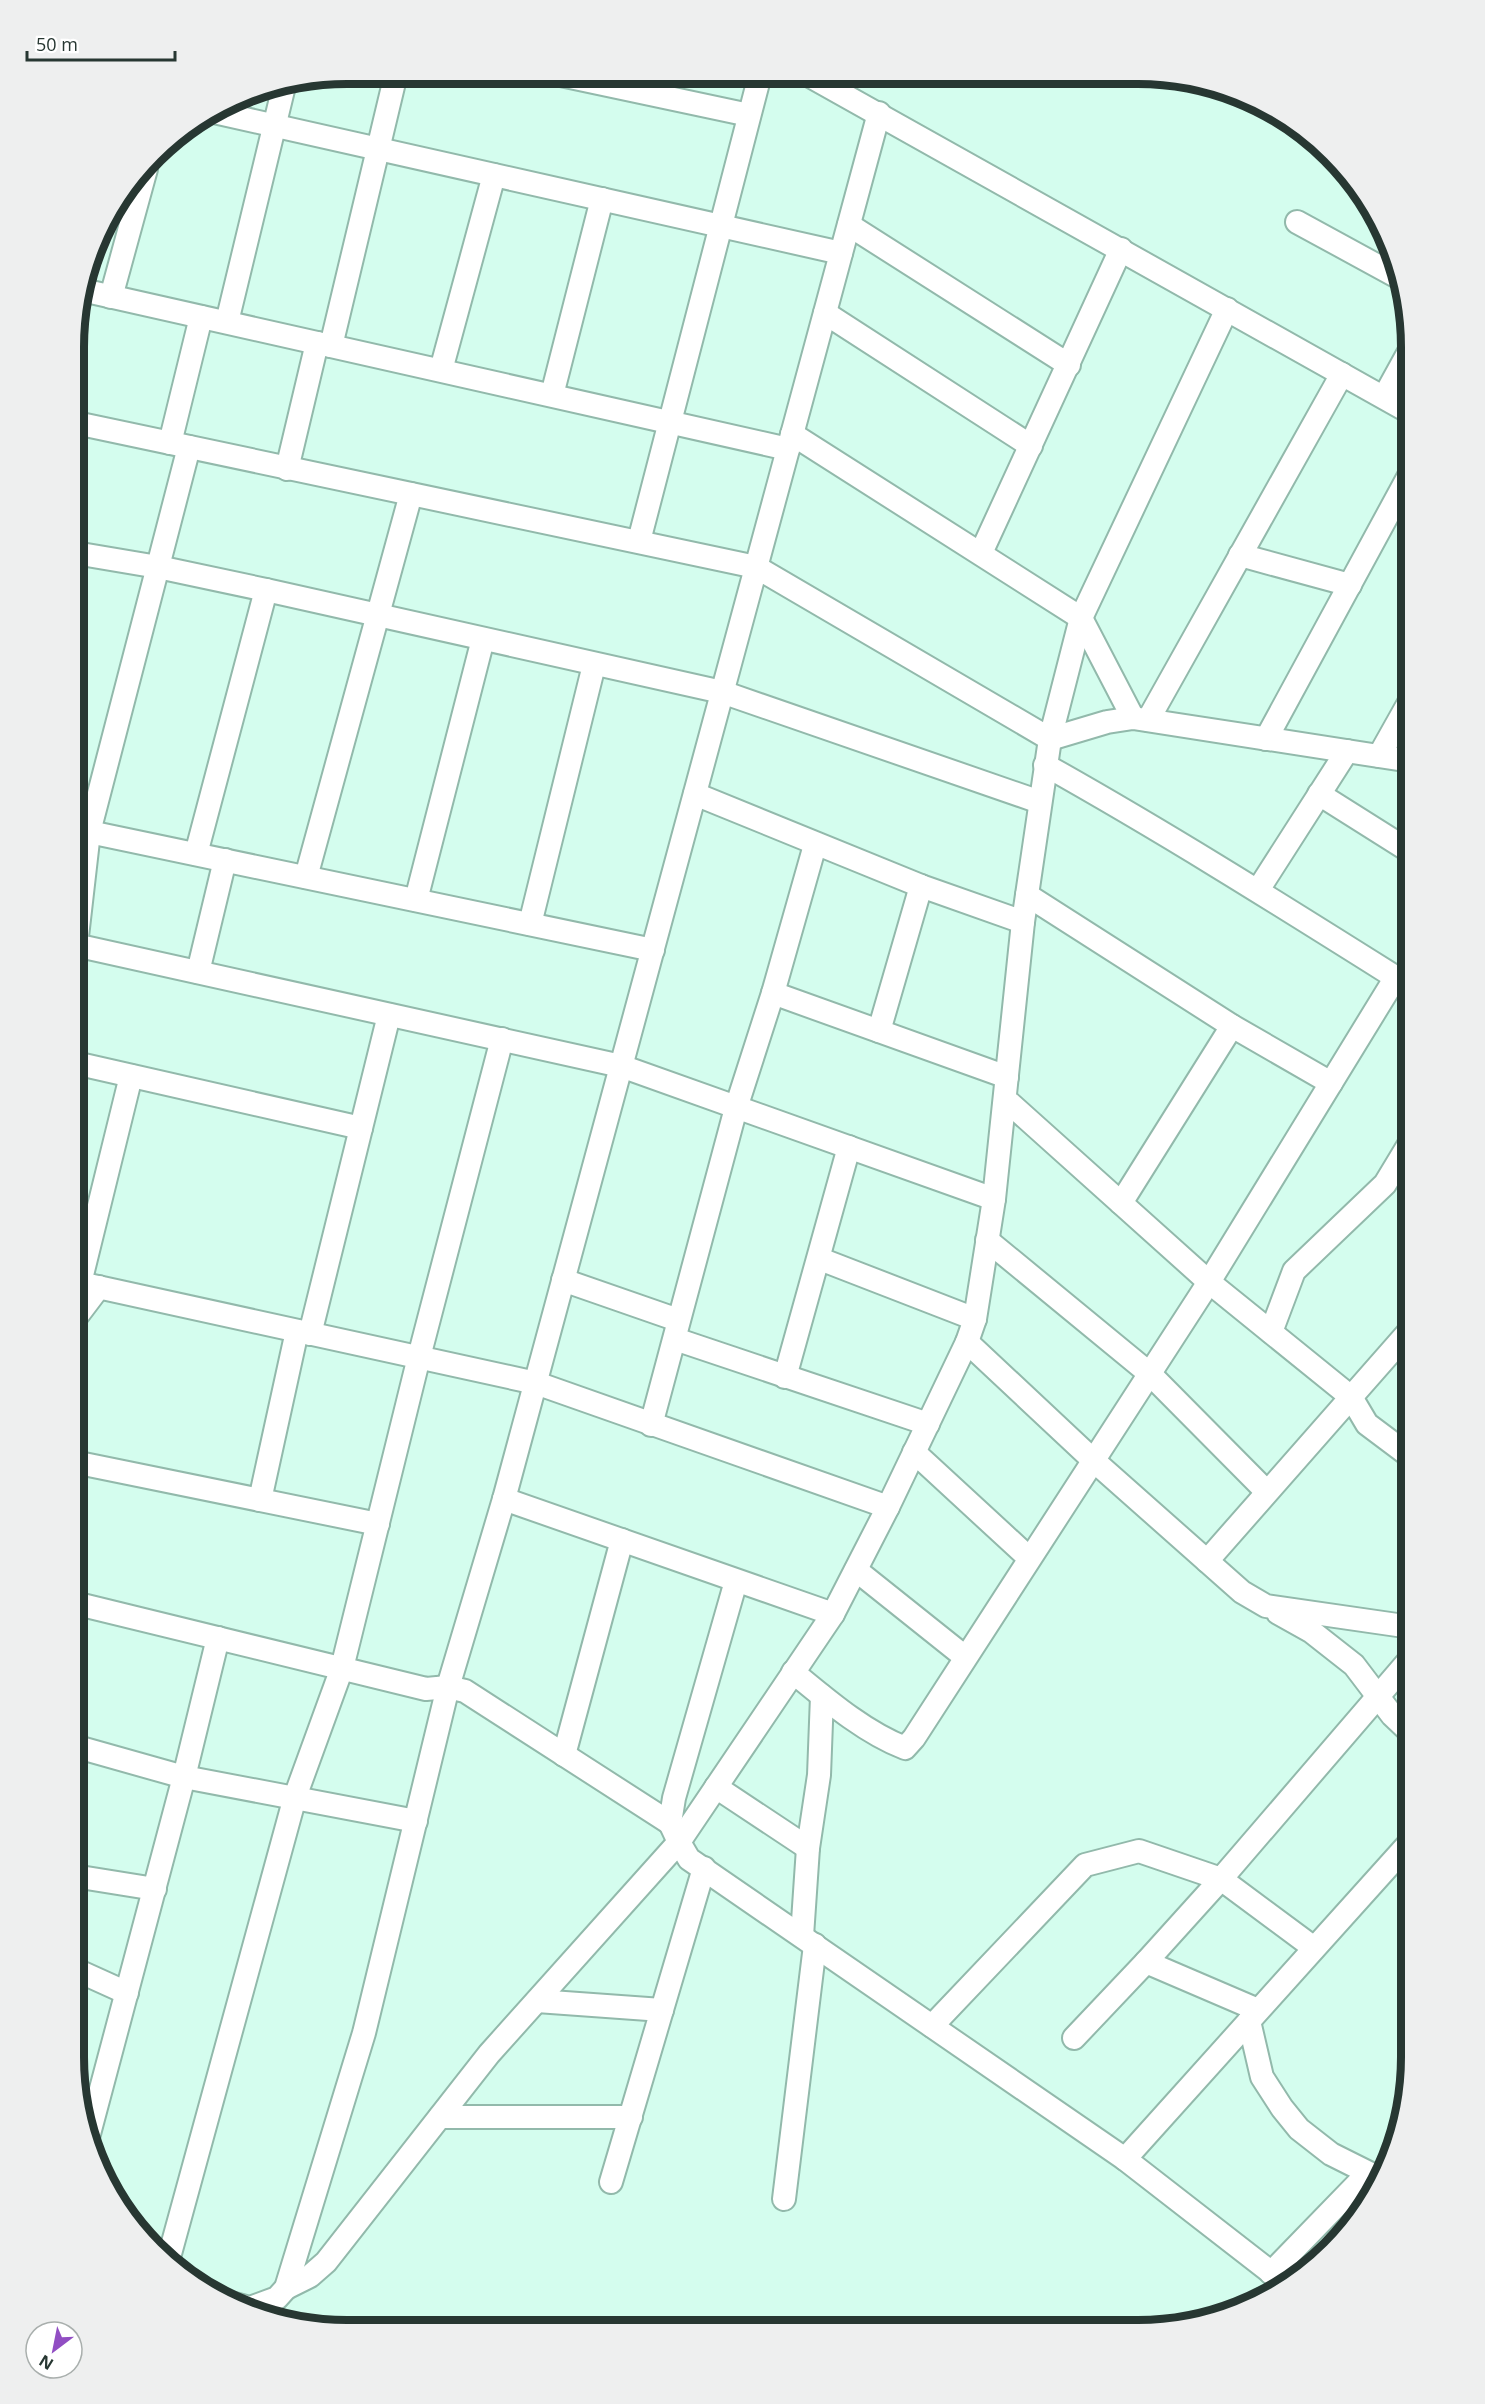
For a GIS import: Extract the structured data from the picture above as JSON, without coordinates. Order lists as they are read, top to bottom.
{
  "scale_bar": "50 m",
  "north": "bottom left"
}
